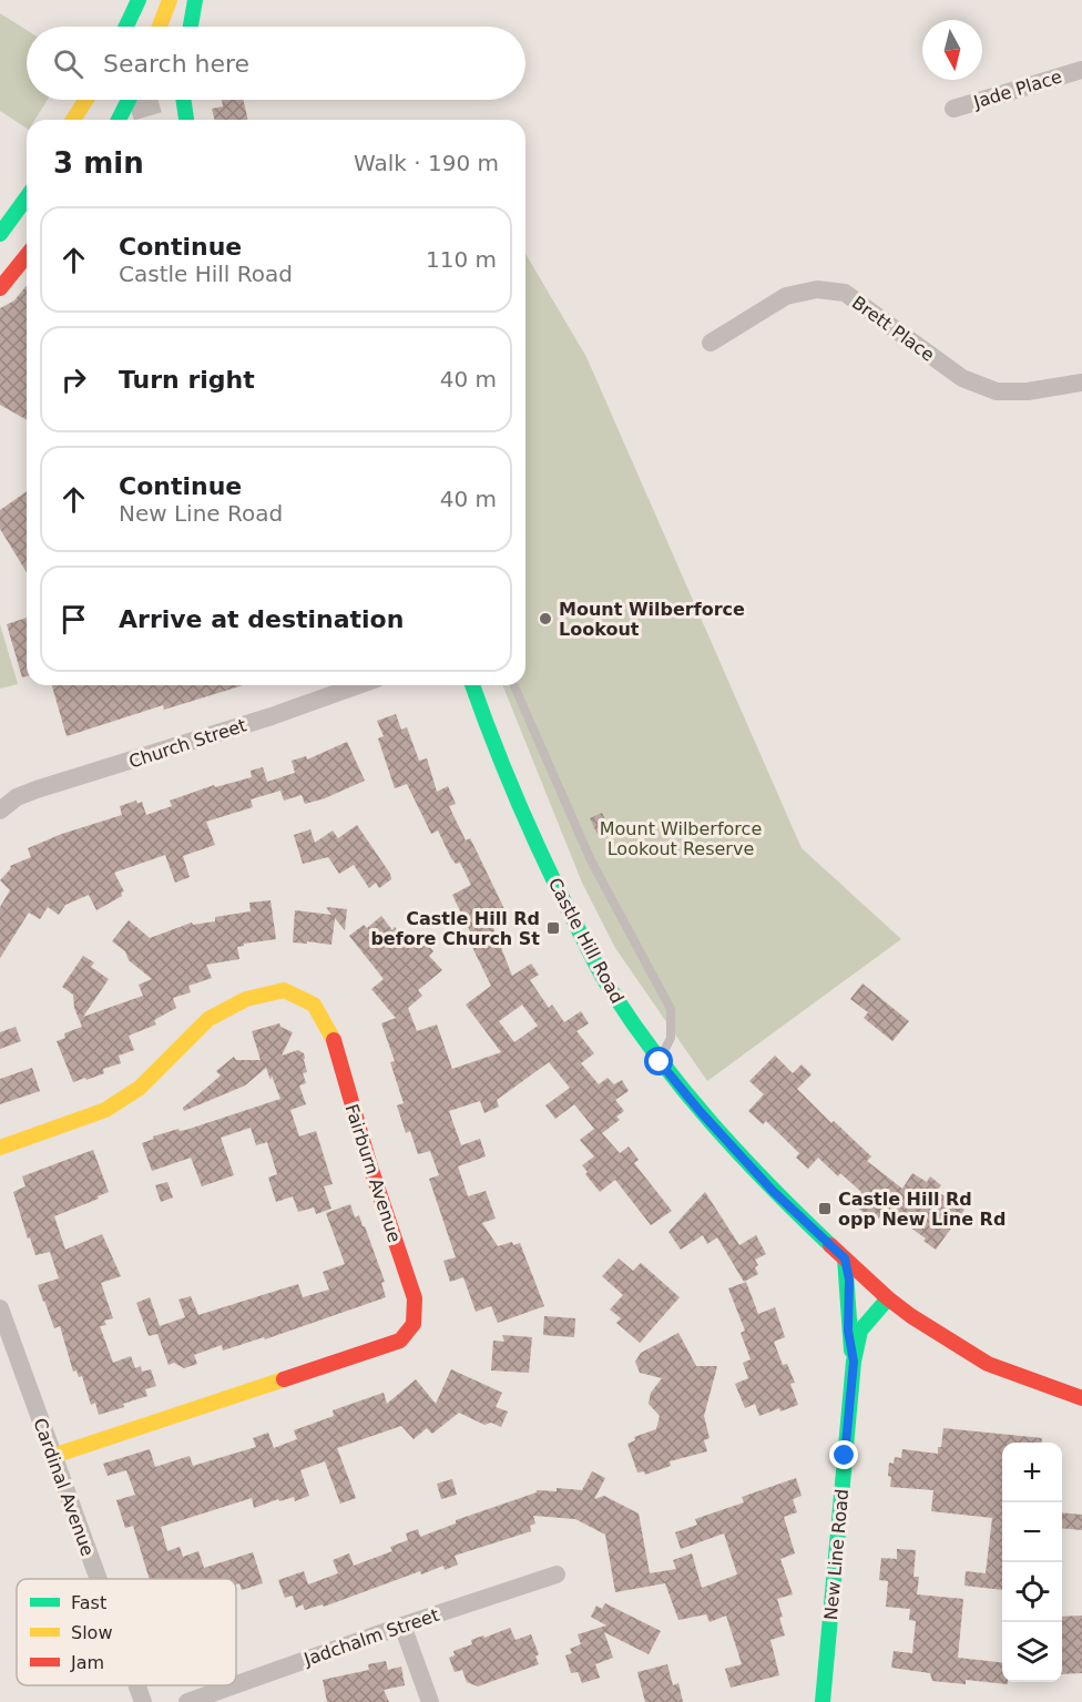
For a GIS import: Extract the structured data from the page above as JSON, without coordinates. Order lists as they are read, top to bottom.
{
  "streets": {
    "main road": ["Castle Hill Road", "Fairburn Avenue", "New Line Road"],
    "street": [
      "Jade Place",
      "Brett Place",
      "Church Street",
      "Cardinal Avenue",
      "Jadchalm Street"
    ]
  },
  "crossings": [
    ["Castle Hill Road", "New Line Road"],
    ["Fairburn Avenue", "Cardinal Avenue"]
  ],
  "parks": ["Mount Wilberforce Lookout Reserve"],
  "places": {
    "other": ["Mount Wilberforce Lookout"],
    "transit": ["Castle Hill Rd before Church St", "Castle Hill Rd opp New Line Rd"]
  },
  "legend": ["Fast", "Slow", "Jam"],
  "north": "bottom",
  "page": {
    "search": "Search here",
    "heading": ["3 min", "Walk · 190 m"],
    "list": [
      ["Continue", "Castle Hill Road", "110 m"],
      ["Turn right", "40 m"],
      ["Continue", "New Line Road", "40 m"],
      "Arrive at destination"
    ],
    "map_buttons": ["+", "−"]
  }
}
